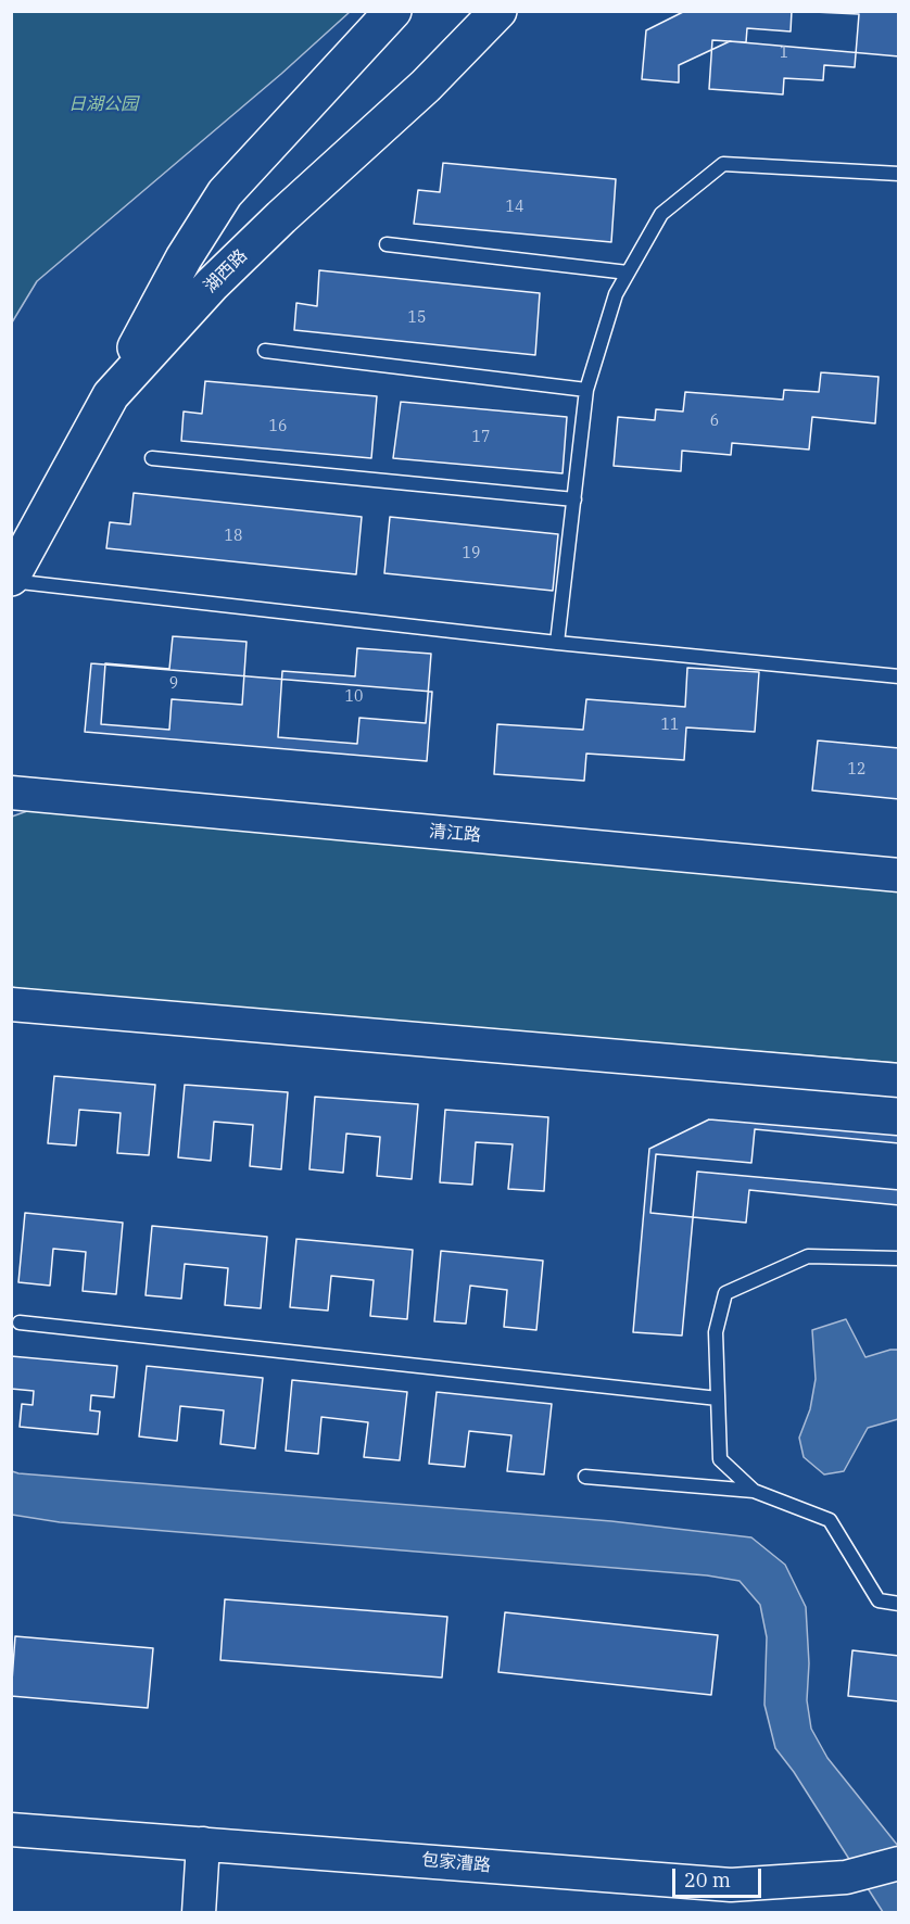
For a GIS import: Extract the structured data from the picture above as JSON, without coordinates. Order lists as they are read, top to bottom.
{
  "streets": {
    "main road": ["湖西路"],
    "street": ["清江路", "包家漕路"]
  },
  "parks": ["日湖公园"],
  "house_numbers": [
    "1",
    "14",
    "15",
    "6",
    "16",
    "17",
    "18",
    "19",
    "9",
    "10",
    "11",
    "12"
  ],
  "scale_bar": "20 m"
}
